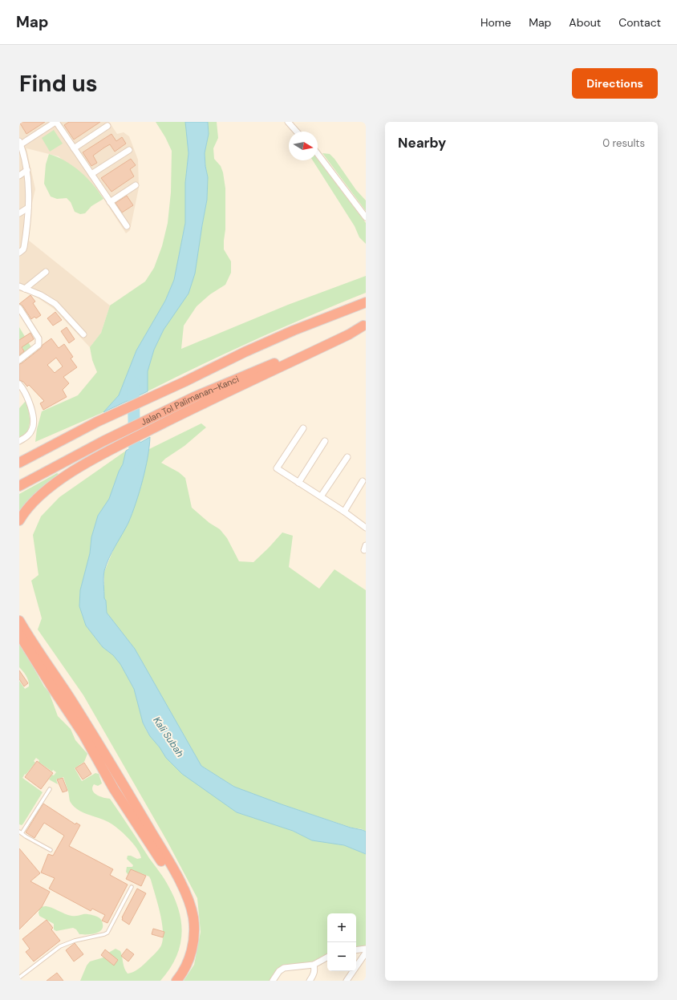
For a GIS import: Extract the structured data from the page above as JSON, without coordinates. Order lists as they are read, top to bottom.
{
  "streets": {
    "highway": ["Jalan Tol Palimanan–Kanci"]
  },
  "water": ["Kali Subah"],
  "north": "right",
  "page": {
    "header": "Map",
    "nav": [
      "Home",
      "Map",
      "About",
      "Contact"
    ],
    "buttons": "Directions",
    "title": "Find us",
    "heading": ["Nearby", "0 results"],
    "map_buttons": ["+", "−"]
  }
}
